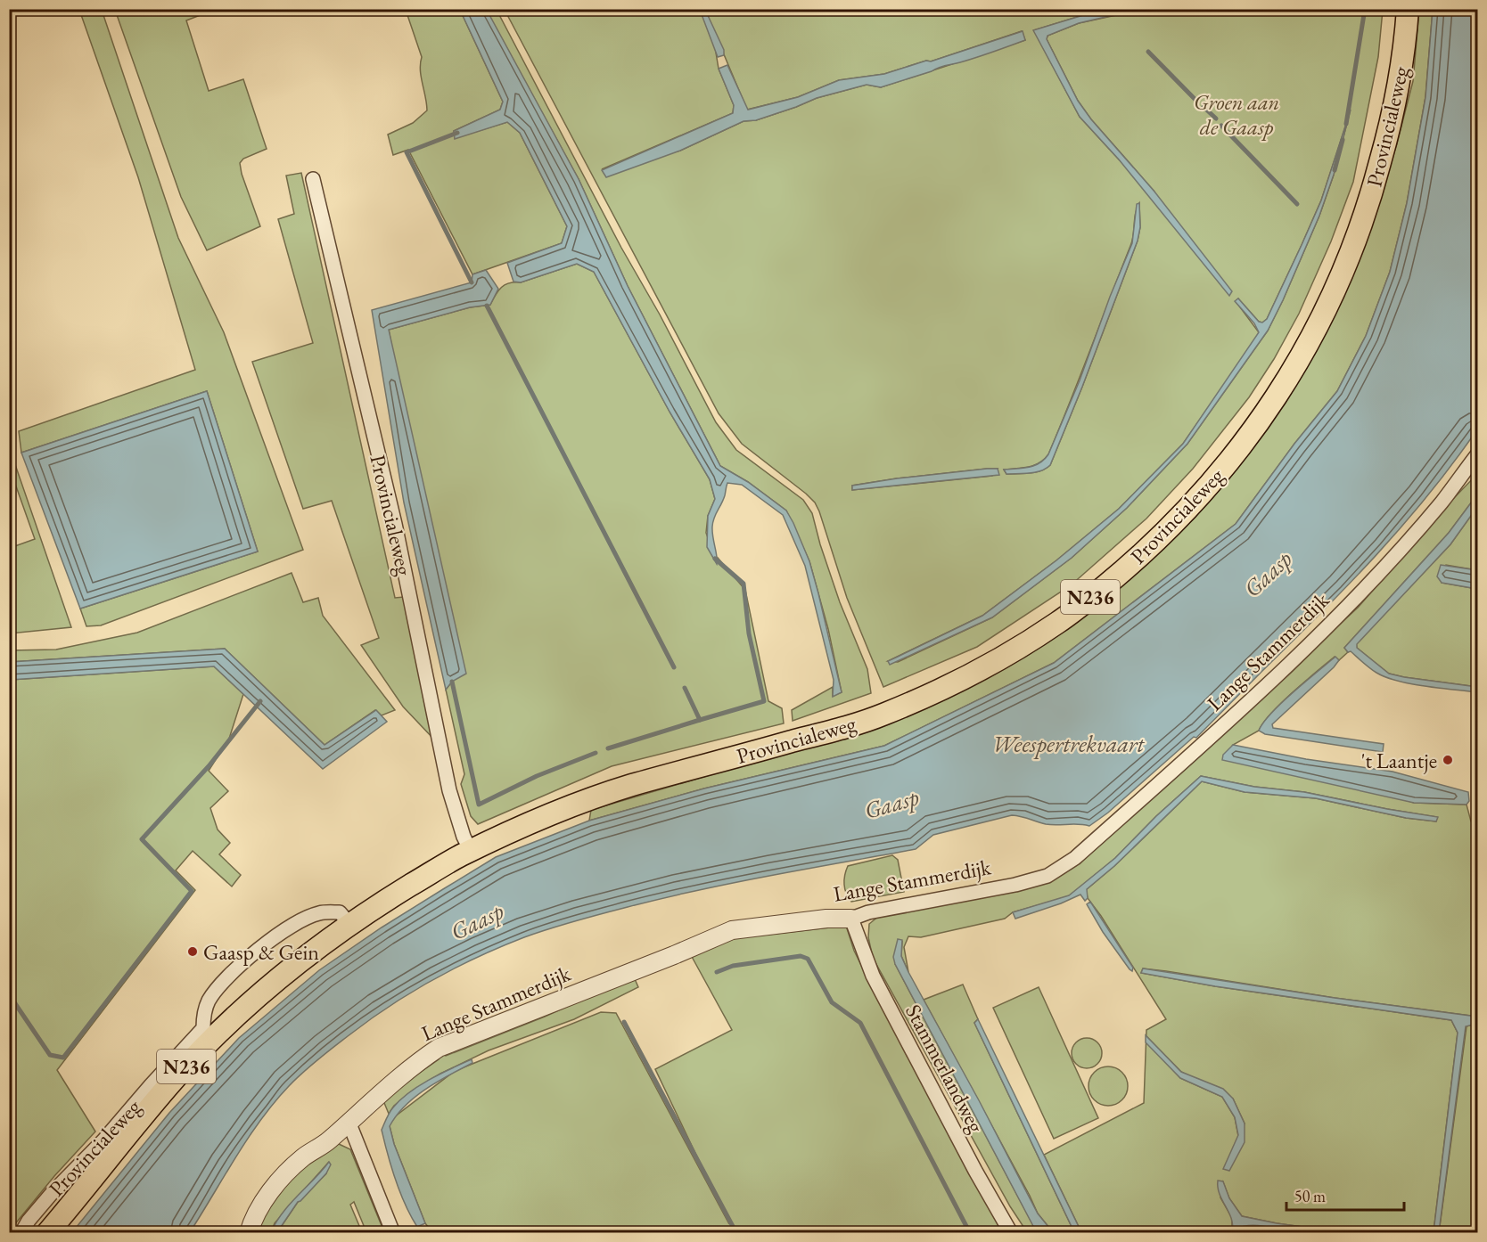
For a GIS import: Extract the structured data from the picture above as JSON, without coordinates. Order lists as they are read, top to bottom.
{
  "streets": {
    "main road": ["Provincialeweg", "N236"],
    "street": ["Lange Stammerdijk", "Stammerlandweg"]
  },
  "crossings": [
    ["Lange Stammerdijk", "Stammerlandweg"]
  ],
  "water": ["Gaasp", "Weespertrekvaart"],
  "parks": ["Groen aan de Gaasp"],
  "places": ["'t Laantje", "Gaasp & Gein"],
  "scale_bar": "50 m"
}
